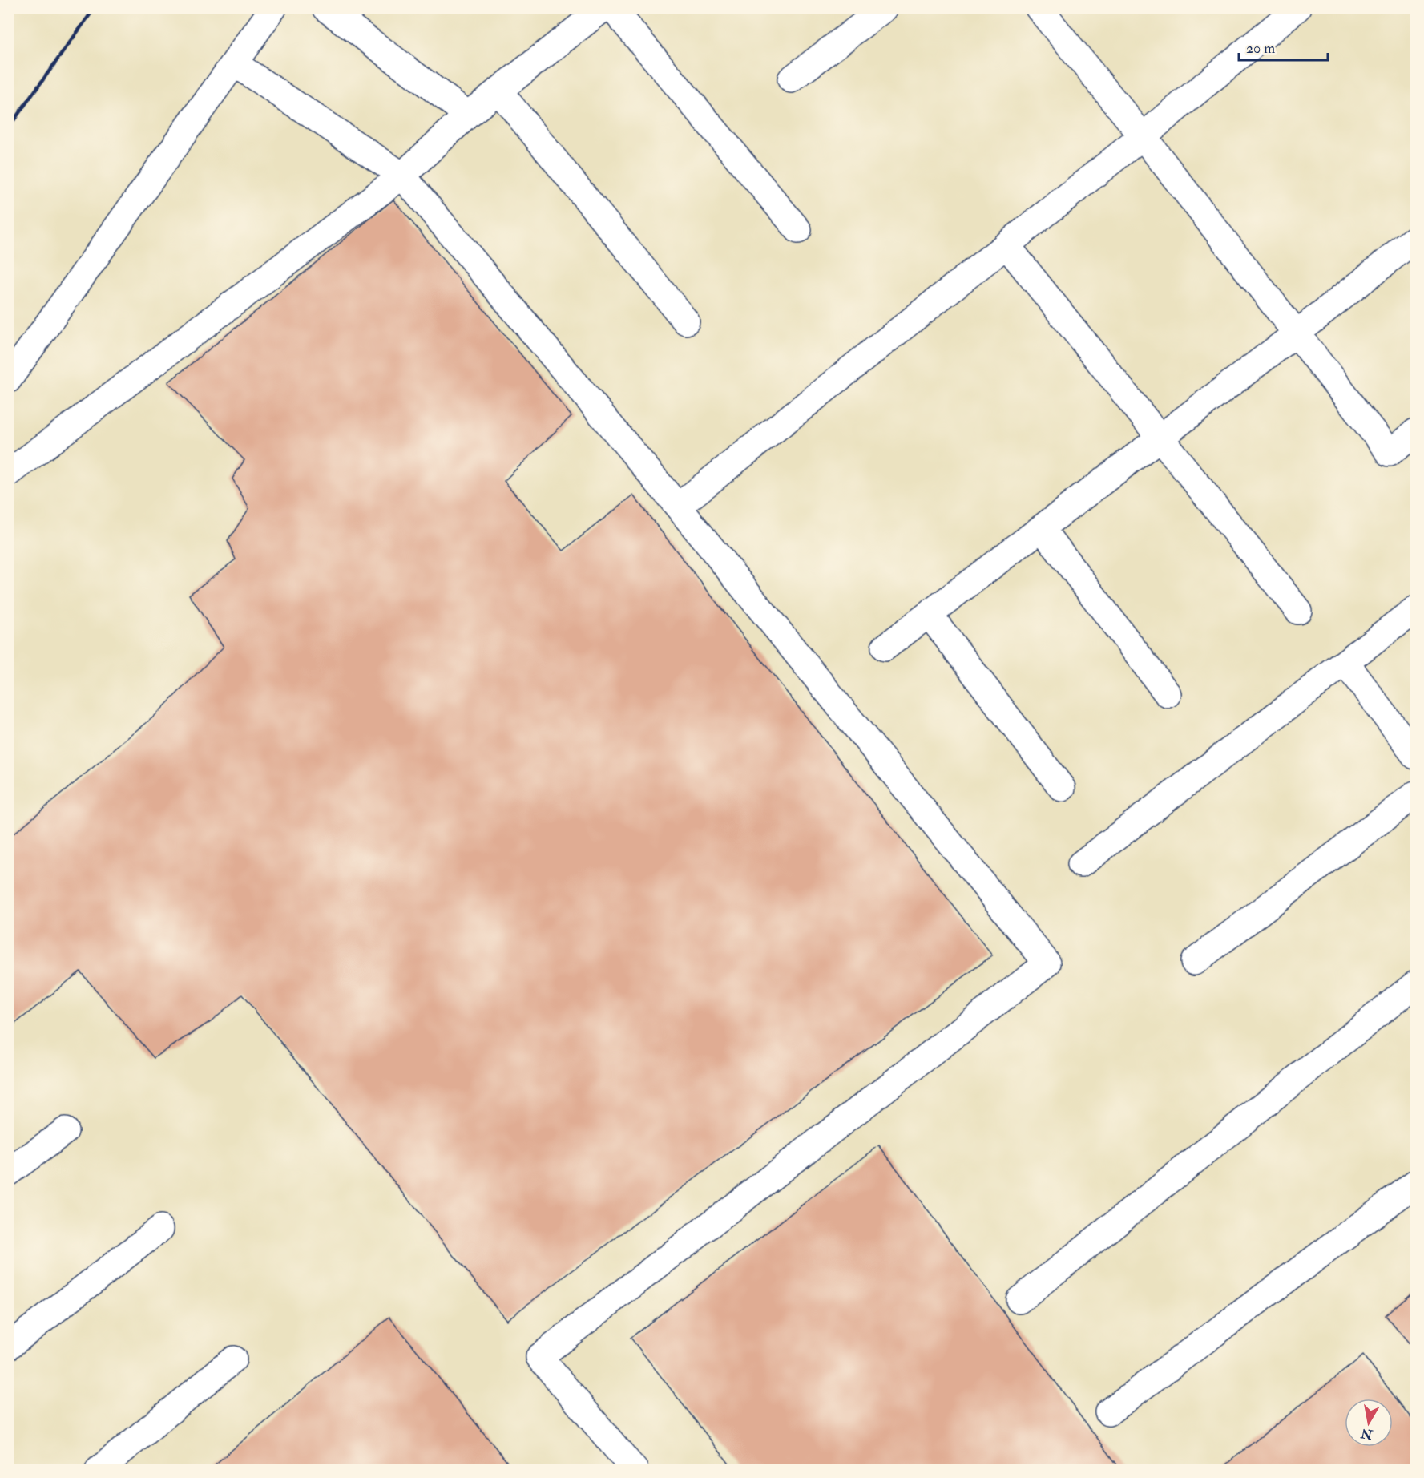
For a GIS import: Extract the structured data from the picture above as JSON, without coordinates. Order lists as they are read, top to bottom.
{
  "scale_bar": "20 m",
  "north": "bottom"
}
